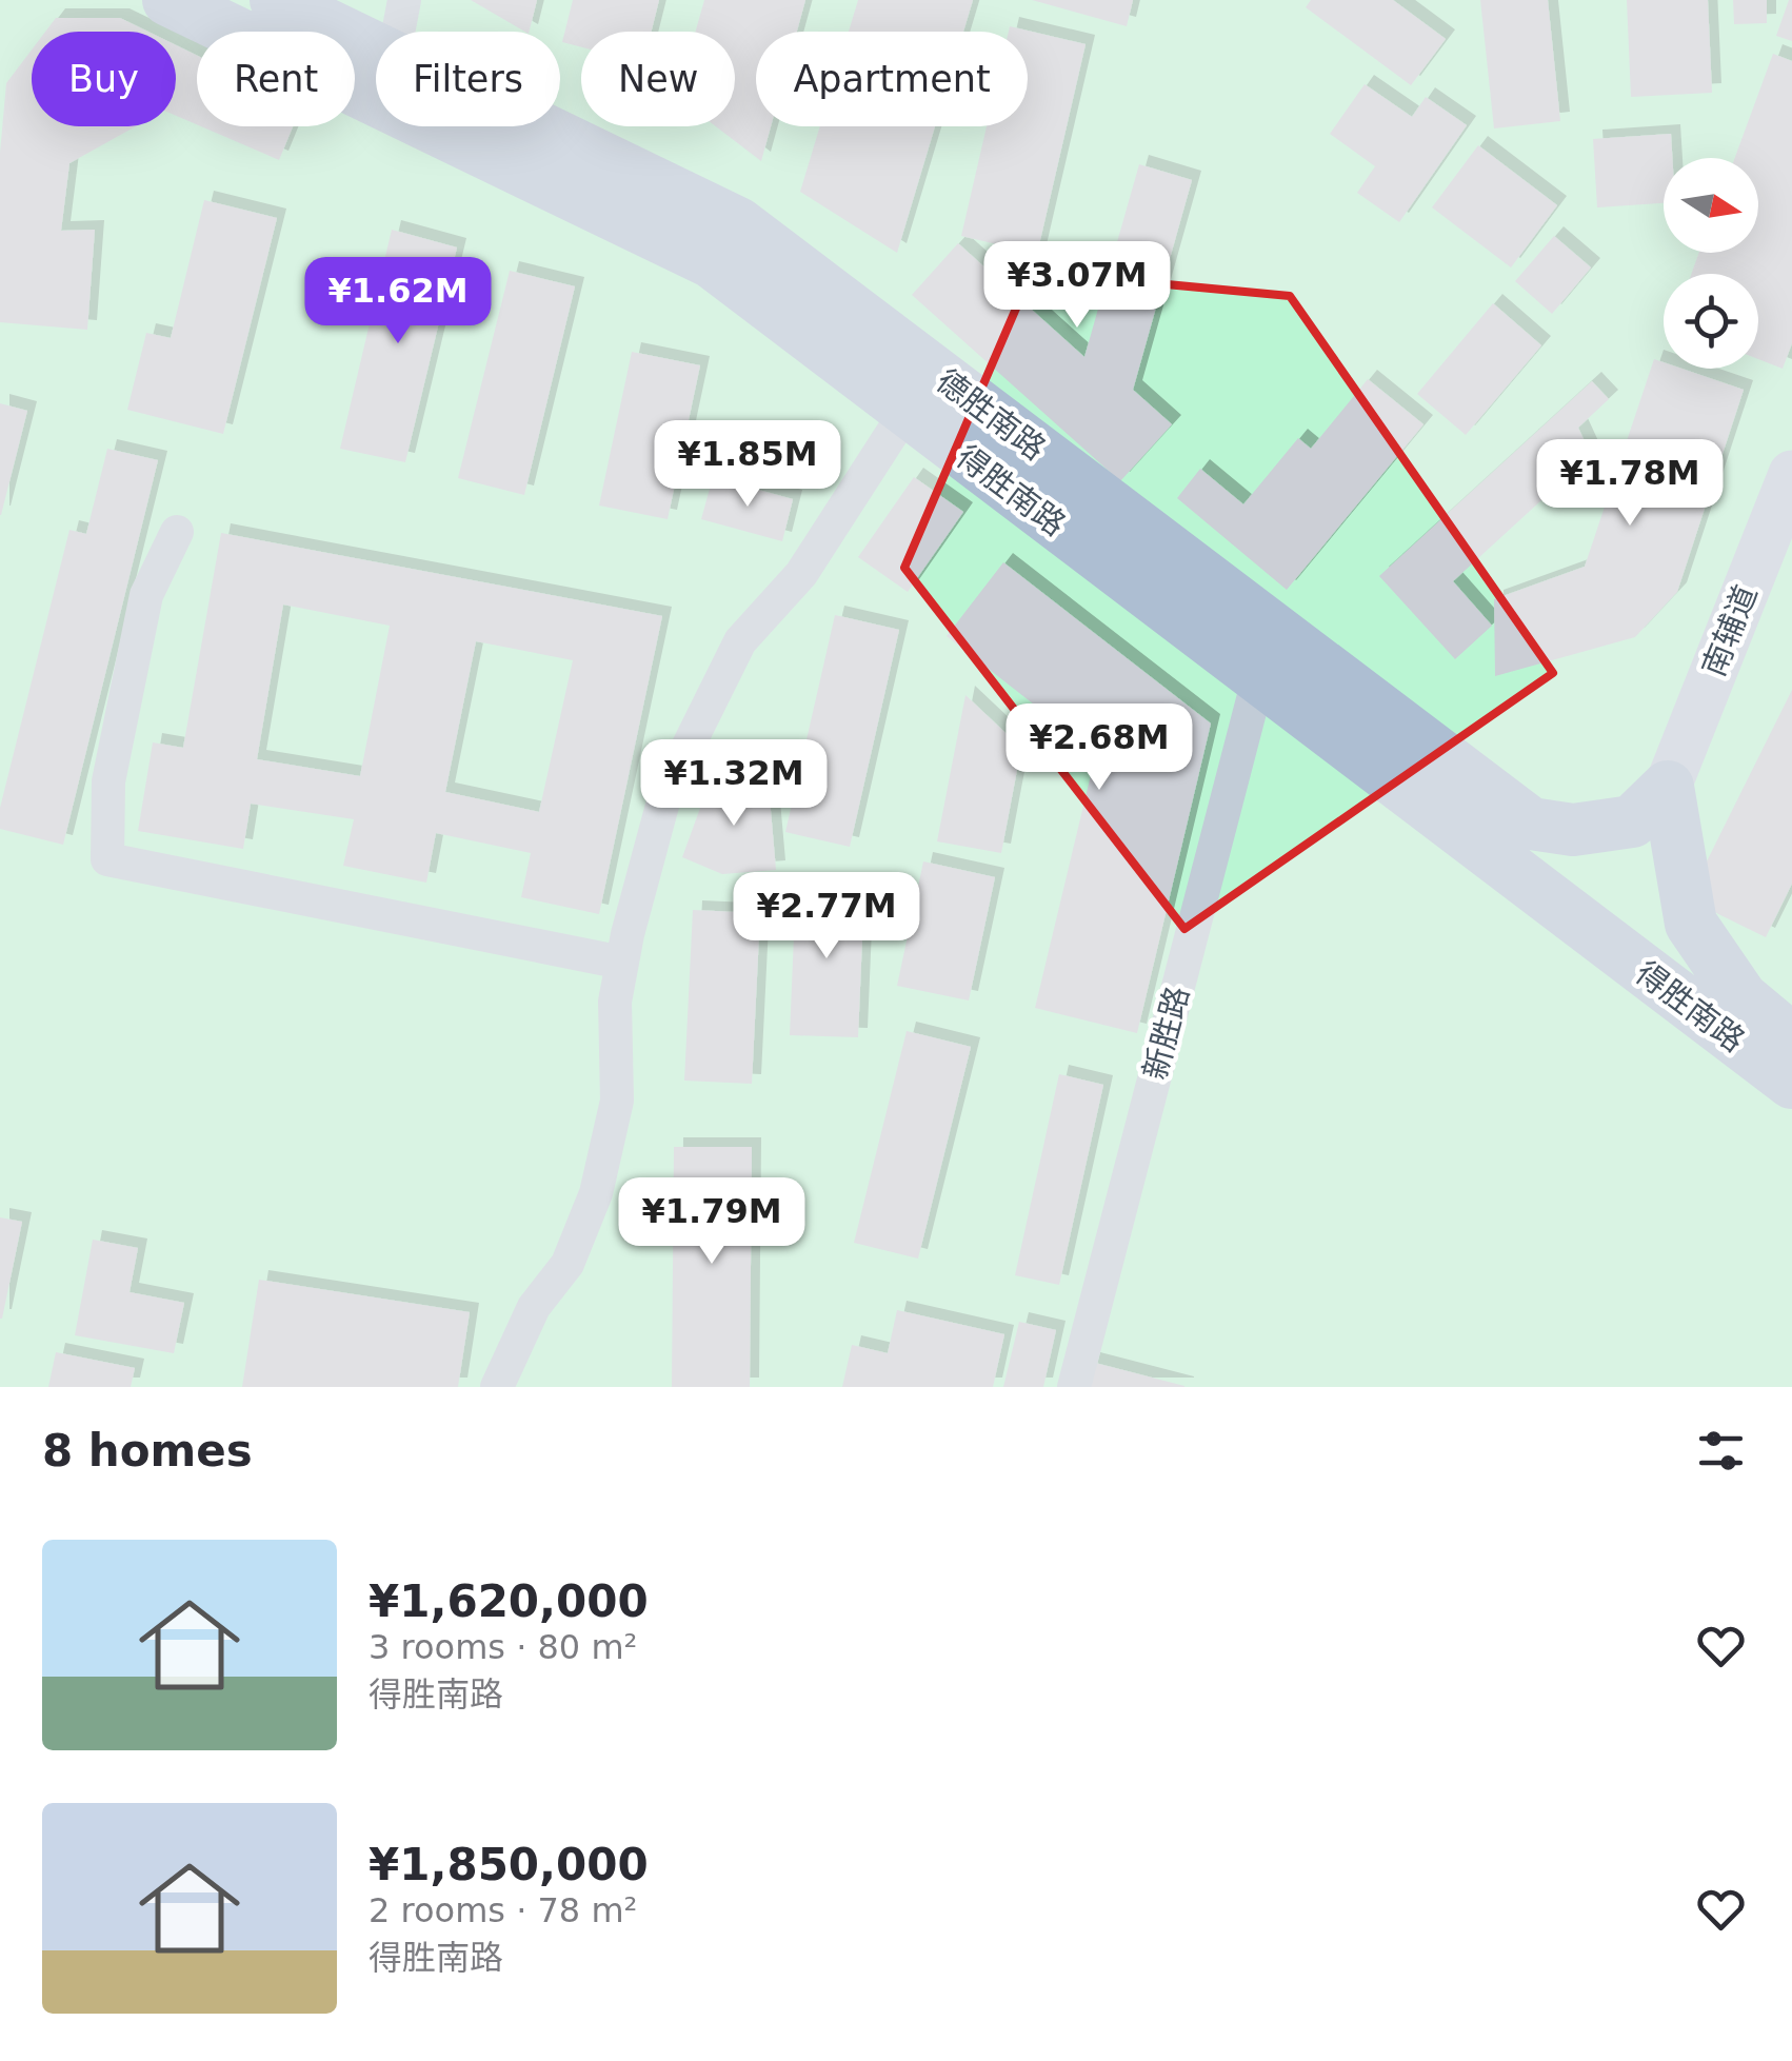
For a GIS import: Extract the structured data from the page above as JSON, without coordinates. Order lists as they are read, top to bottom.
{
  "streets": {
    "main road": ["德胜南路", "得胜南路", "南辅道"],
    "street": ["新胜路"]
  },
  "crossings": [
    ["德胜南路", "得胜南路"],
    ["德胜南路", "南辅道"],
    ["得胜南路", "南辅道"],
    ["得胜南路", "新胜路"]
  ],
  "north": "right",
  "page": {
    "chip": [
      "Buy",
      "Rent",
      "Filters",
      "New",
      "Apartment"
    ],
    "price": [
      "¥3.07M",
      "¥1.62M",
      "¥1.85M",
      "¥1.78M",
      "¥2.68M",
      "¥1.32M",
      "¥2.77M",
      "¥1.79M"
    ],
    "heading": "8 homes",
    "list": [
      {
        "name": "¥1,620,000",
        "note": "3 rooms · 80 m² · 得胜南路"
      },
      {
        "name": "¥1,850,000",
        "note": "2 rooms · 78 m² · 得胜南路"
      }
    ]
  }
}
